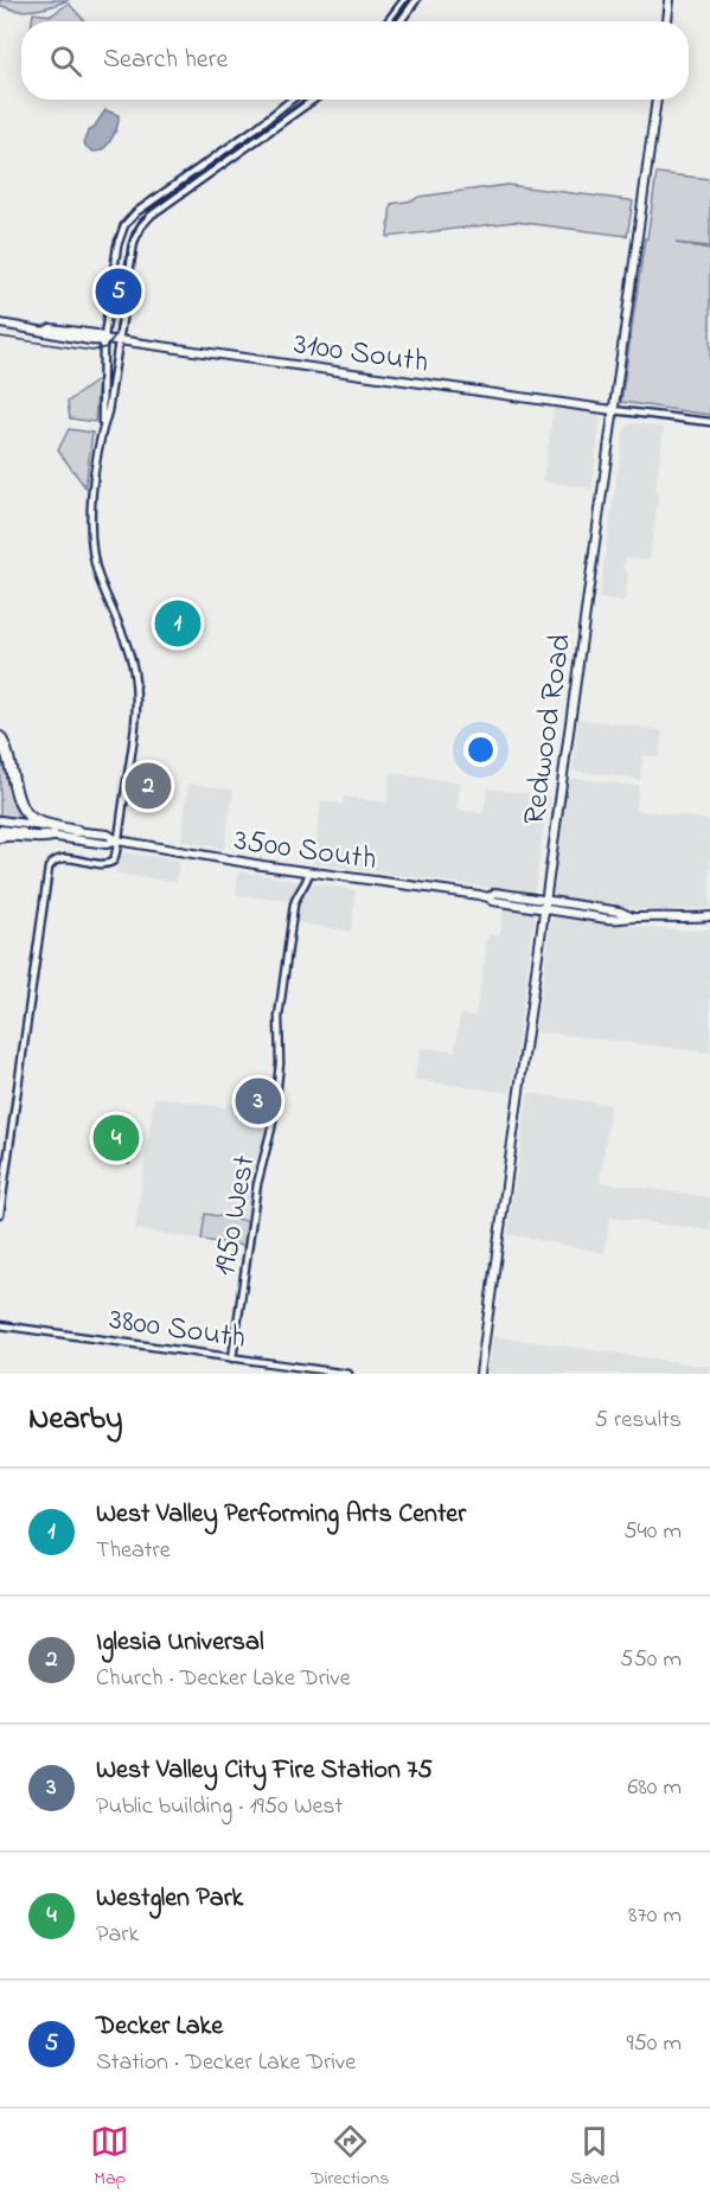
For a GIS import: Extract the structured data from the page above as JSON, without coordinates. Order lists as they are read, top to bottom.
{
  "streets": {
    "main road": ["3100 South", "Redwood Road", "3500 South"],
    "street": ["1950 West", "3800 South"]
  },
  "crossings": [
    ["3100 South", "Redwood Road"],
    ["Redwood Road", "3500 South"],
    ["3500 South", "1950 West"],
    ["1950 West", "3800 South"]
  ],
  "page": {
    "search": "Search here",
    "pins": [
      "5",
      "1",
      "2",
      "3",
      "4"
    ],
    "heading": ["Nearby", "5 results"],
    "list": [
      {
        "mark": "1",
        "name": "West Valley Performing Arts Center",
        "note": "Theatre",
        "value": "540 m"
      },
      {
        "mark": "2",
        "name": "Iglesia Universal",
        "note": "Church · Decker Lake Drive",
        "value": "550 m"
      },
      {
        "mark": "3",
        "name": "West Valley City Fire Station 75",
        "note": "Public building · 1950 West",
        "value": "680 m"
      },
      {
        "mark": "4",
        "name": "Westglen Park",
        "note": "Park",
        "value": "870 m"
      },
      {
        "mark": "5",
        "name": "Decker Lake",
        "note": "Station · Decker Lake Drive",
        "value": "950 m"
      }
    ],
    "nav": ["Map", "Directions", "Saved"]
  }
}
